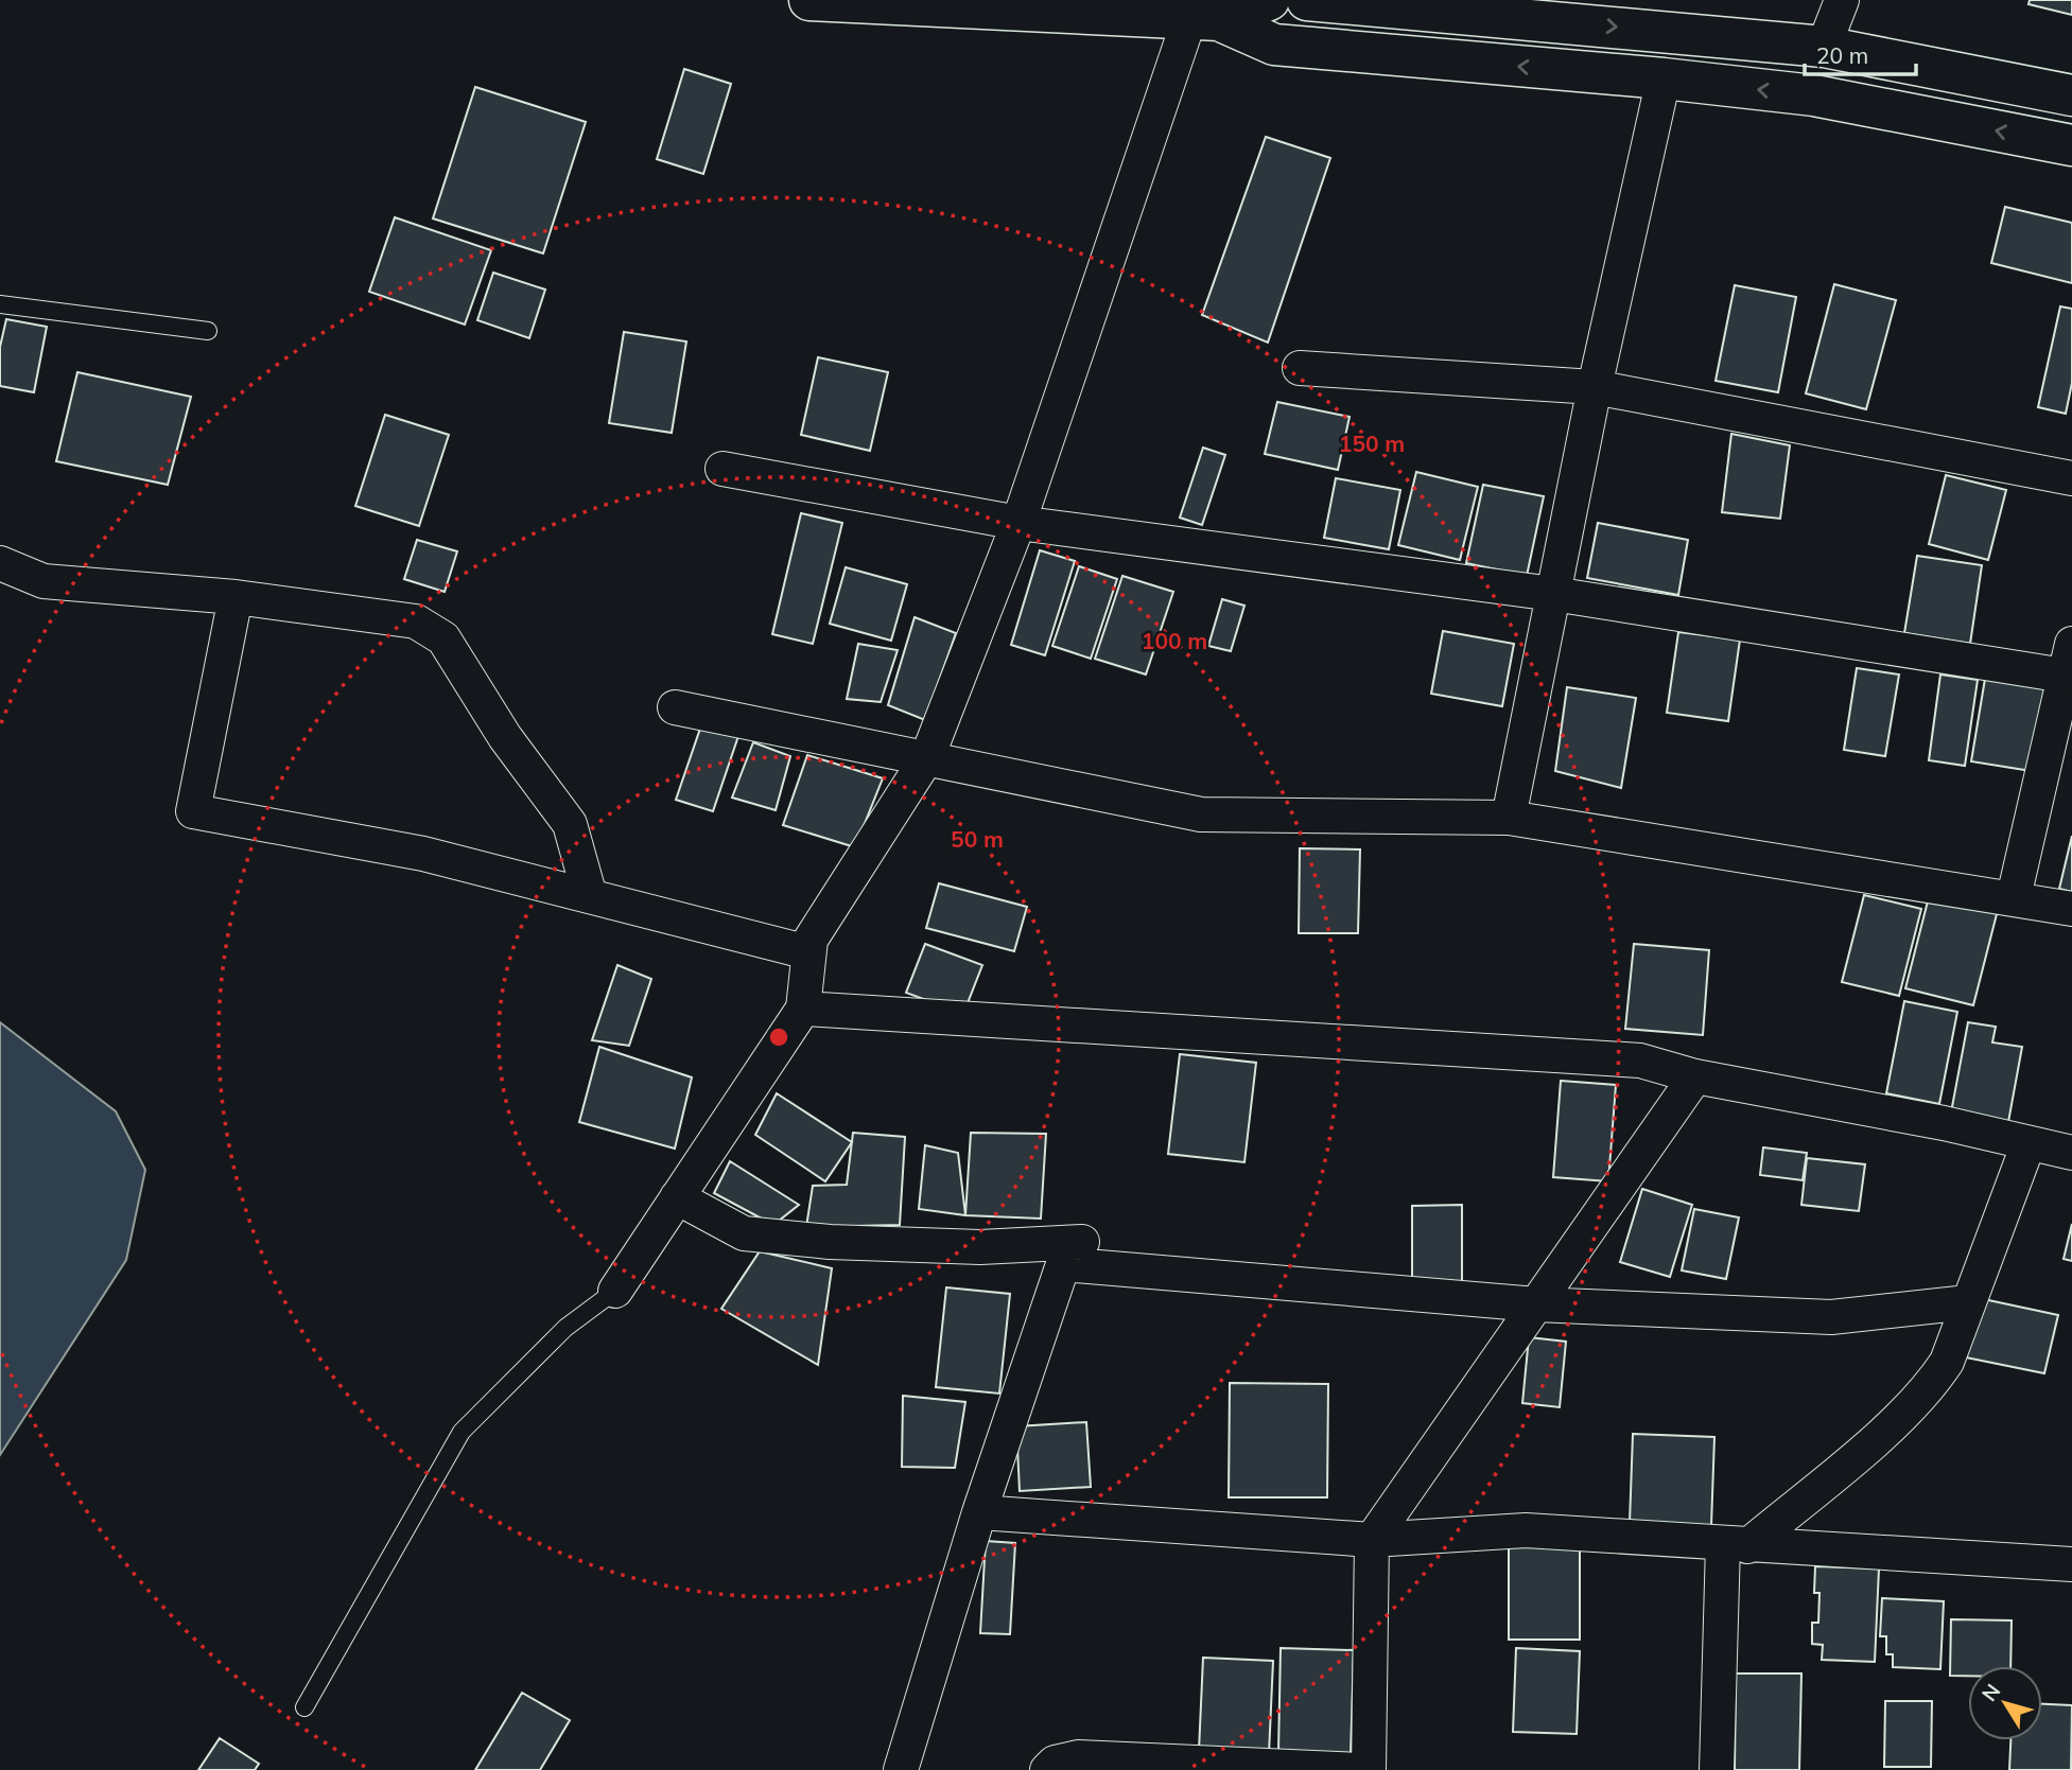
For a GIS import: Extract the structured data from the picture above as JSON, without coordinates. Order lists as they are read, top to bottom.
{
  "scale_bar": "20 m",
  "north": "top left",
  "rings": ["150 m", "100 m", "50 m"]
}
